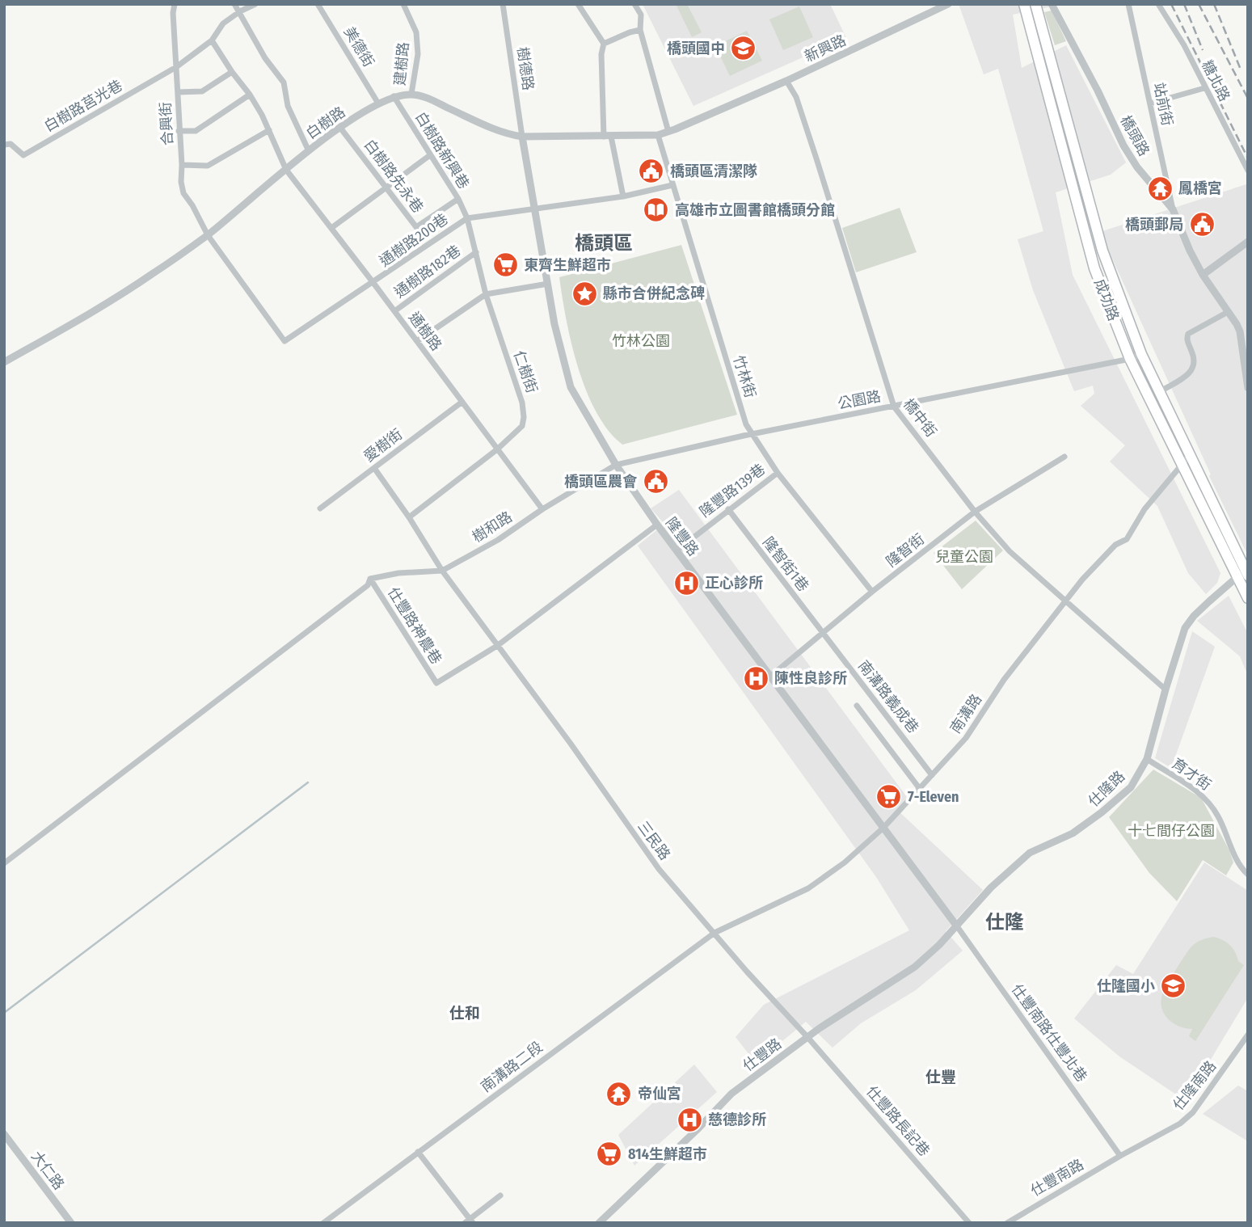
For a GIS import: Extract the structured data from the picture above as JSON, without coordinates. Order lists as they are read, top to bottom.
{
  "streets": {
    "main road": ["成功路"],
    "street": [
      "美德街",
      "新興路",
      "建樹路",
      "樹德路",
      "糖北路",
      "站前街",
      "白樹路莒光巷",
      "白樹路",
      "合興街",
      "橋頭路",
      "白樹路新興巷",
      "白樹路先永巷",
      "通樹路200巷",
      "通樹路182巷",
      "通樹路",
      "仁樹街",
      "竹林街",
      "公園路",
      "橋中街",
      "愛樹街",
      "隆豐路139巷",
      "樹和路",
      "隆豐路",
      "隆智街",
      "隆智街1巷",
      "仕豐路神農巷",
      "南溝路義成巷",
      "南溝路",
      "育才街",
      "仕隆路",
      "三民路",
      "仕豐南路仕豐北巷",
      "仕豐路",
      "南溝路二段",
      "仕隆南路",
      "仕豐路長記巷",
      "大仁路",
      "仕豐南路"
    ]
  },
  "crossings": [
    ["美德街", "白樹路"],
    ["新興路", "白樹路"],
    ["新興路", "橋中街"],
    ["建樹路", "白樹路"],
    ["樹德路", "白樹路"],
    ["樹德路", "隆豐路"],
    ["站前街", "橋頭路"],
    ["白樹路莒光巷", "合興街"],
    ["白樹路", "合興街"],
    ["白樹路", "白樹路新興巷"],
    ["白樹路", "白樹路先永巷"],
    ["白樹路", "通樹路"],
    ["白樹路", "竹林街"],
    ["白樹路", "隆豐路"],
    ["合興街", "通樹路200巷"],
    ["合興街", "通樹路"],
    ["白樹路新興巷", "白樹路先永巷"],
    ["白樹路新興巷", "通樹路200巷"],
    ["白樹路新興巷", "仁樹街"],
    ["通樹路200巷", "通樹路"],
    ["通樹路200巷", "仁樹街"],
    ["通樹路200巷", "竹林街"],
    ["通樹路200巷", "隆豐路"],
    ["通樹路182巷", "通樹路"],
    ["通樹路182巷", "仁樹街"],
    ["成功路", "公園路"],
    ["成功路", "南溝路"],
    ["成功路", "仕隆路"],
    ["通樹路", "仁樹街"],
    ["通樹路", "愛樹街"],
    ["通樹路", "樹和路"],
    ["仁樹街", "三民路"],
    ["竹林街", "公園路"],
    ["竹林街", "隆豐路139巷"],
    ["竹林街", "隆智街"],
    ["公園路", "橋中街"],
    ["公園路", "樹和路"],
    ["公園路", "隆豐路"],
    ["橋中街", "隆智街"],
    ["橋中街", "南溝路"],
    ["橋中街", "仕隆路"],
    ["愛樹街", "三民路"],
    ["隆豐路139巷", "隆豐路"],
    ["隆豐路139巷", "隆智街1巷"],
    ["樹和路", "隆豐路"],
    ["樹和路", "仕豐路神農巷"],
    ["樹和路", "三民路"],
    ["隆豐路", "隆智街"],
    ["隆豐路", "南溝路"],
    ["隆豐路", "仕隆路"],
    ["隆豐路", "仕豐南路仕豐北巷"],
    ["隆豐路", "仕豐路"],
    ["隆智街", "隆智街1巷"],
    ["隆智街", "南溝路義成巷"],
    ["隆智街1巷", "南溝路義成巷"],
    ["仕豐路神農巷", "三民路"],
    ["南溝路義成巷", "南溝路"],
    ["南溝路", "三民路"],
    ["南溝路", "南溝路二段"],
    ["育才街", "仕隆路"],
    ["仕隆路", "仕豐南路仕豐北巷"],
    ["仕隆路", "仕豐路"],
    ["三民路", "仕豐路"],
    ["三民路", "南溝路二段"],
    ["三民路", "仕豐路長記巷"],
    ["仕豐南路仕豐北巷", "仕豐路"],
    ["仕豐南路仕豐北巷", "仕隆南路"],
    ["仕豐南路仕豐北巷", "仕豐南路"],
    ["仕豐路", "仕豐路長記巷"],
    ["仕隆南路", "仕豐南路"]
  ],
  "districts": [
    "橋頭區",
    "仕隆",
    "仕和",
    "仕豐"
  ],
  "parks": ["竹林公園", "兒童公園", "十七間仔公園"],
  "places": {
    "school or university": ["橋頭國中", "仕隆國小"],
    "public building": ["橋頭區清潔隊", "橋頭郵局", "橋頭區農會"],
    "temple": ["鳳橋宮", "帝仙宮"],
    "library": ["高雄市立圖書館橋頭分館"],
    "supermarket": ["東齊生鮮超市", "7-Eleven", "814生鮮超市"],
    "place": ["縣市合併紀念碑"],
    "hospital": ["正心診所", "陳性良診所", "慈德診所"]
  }
}
